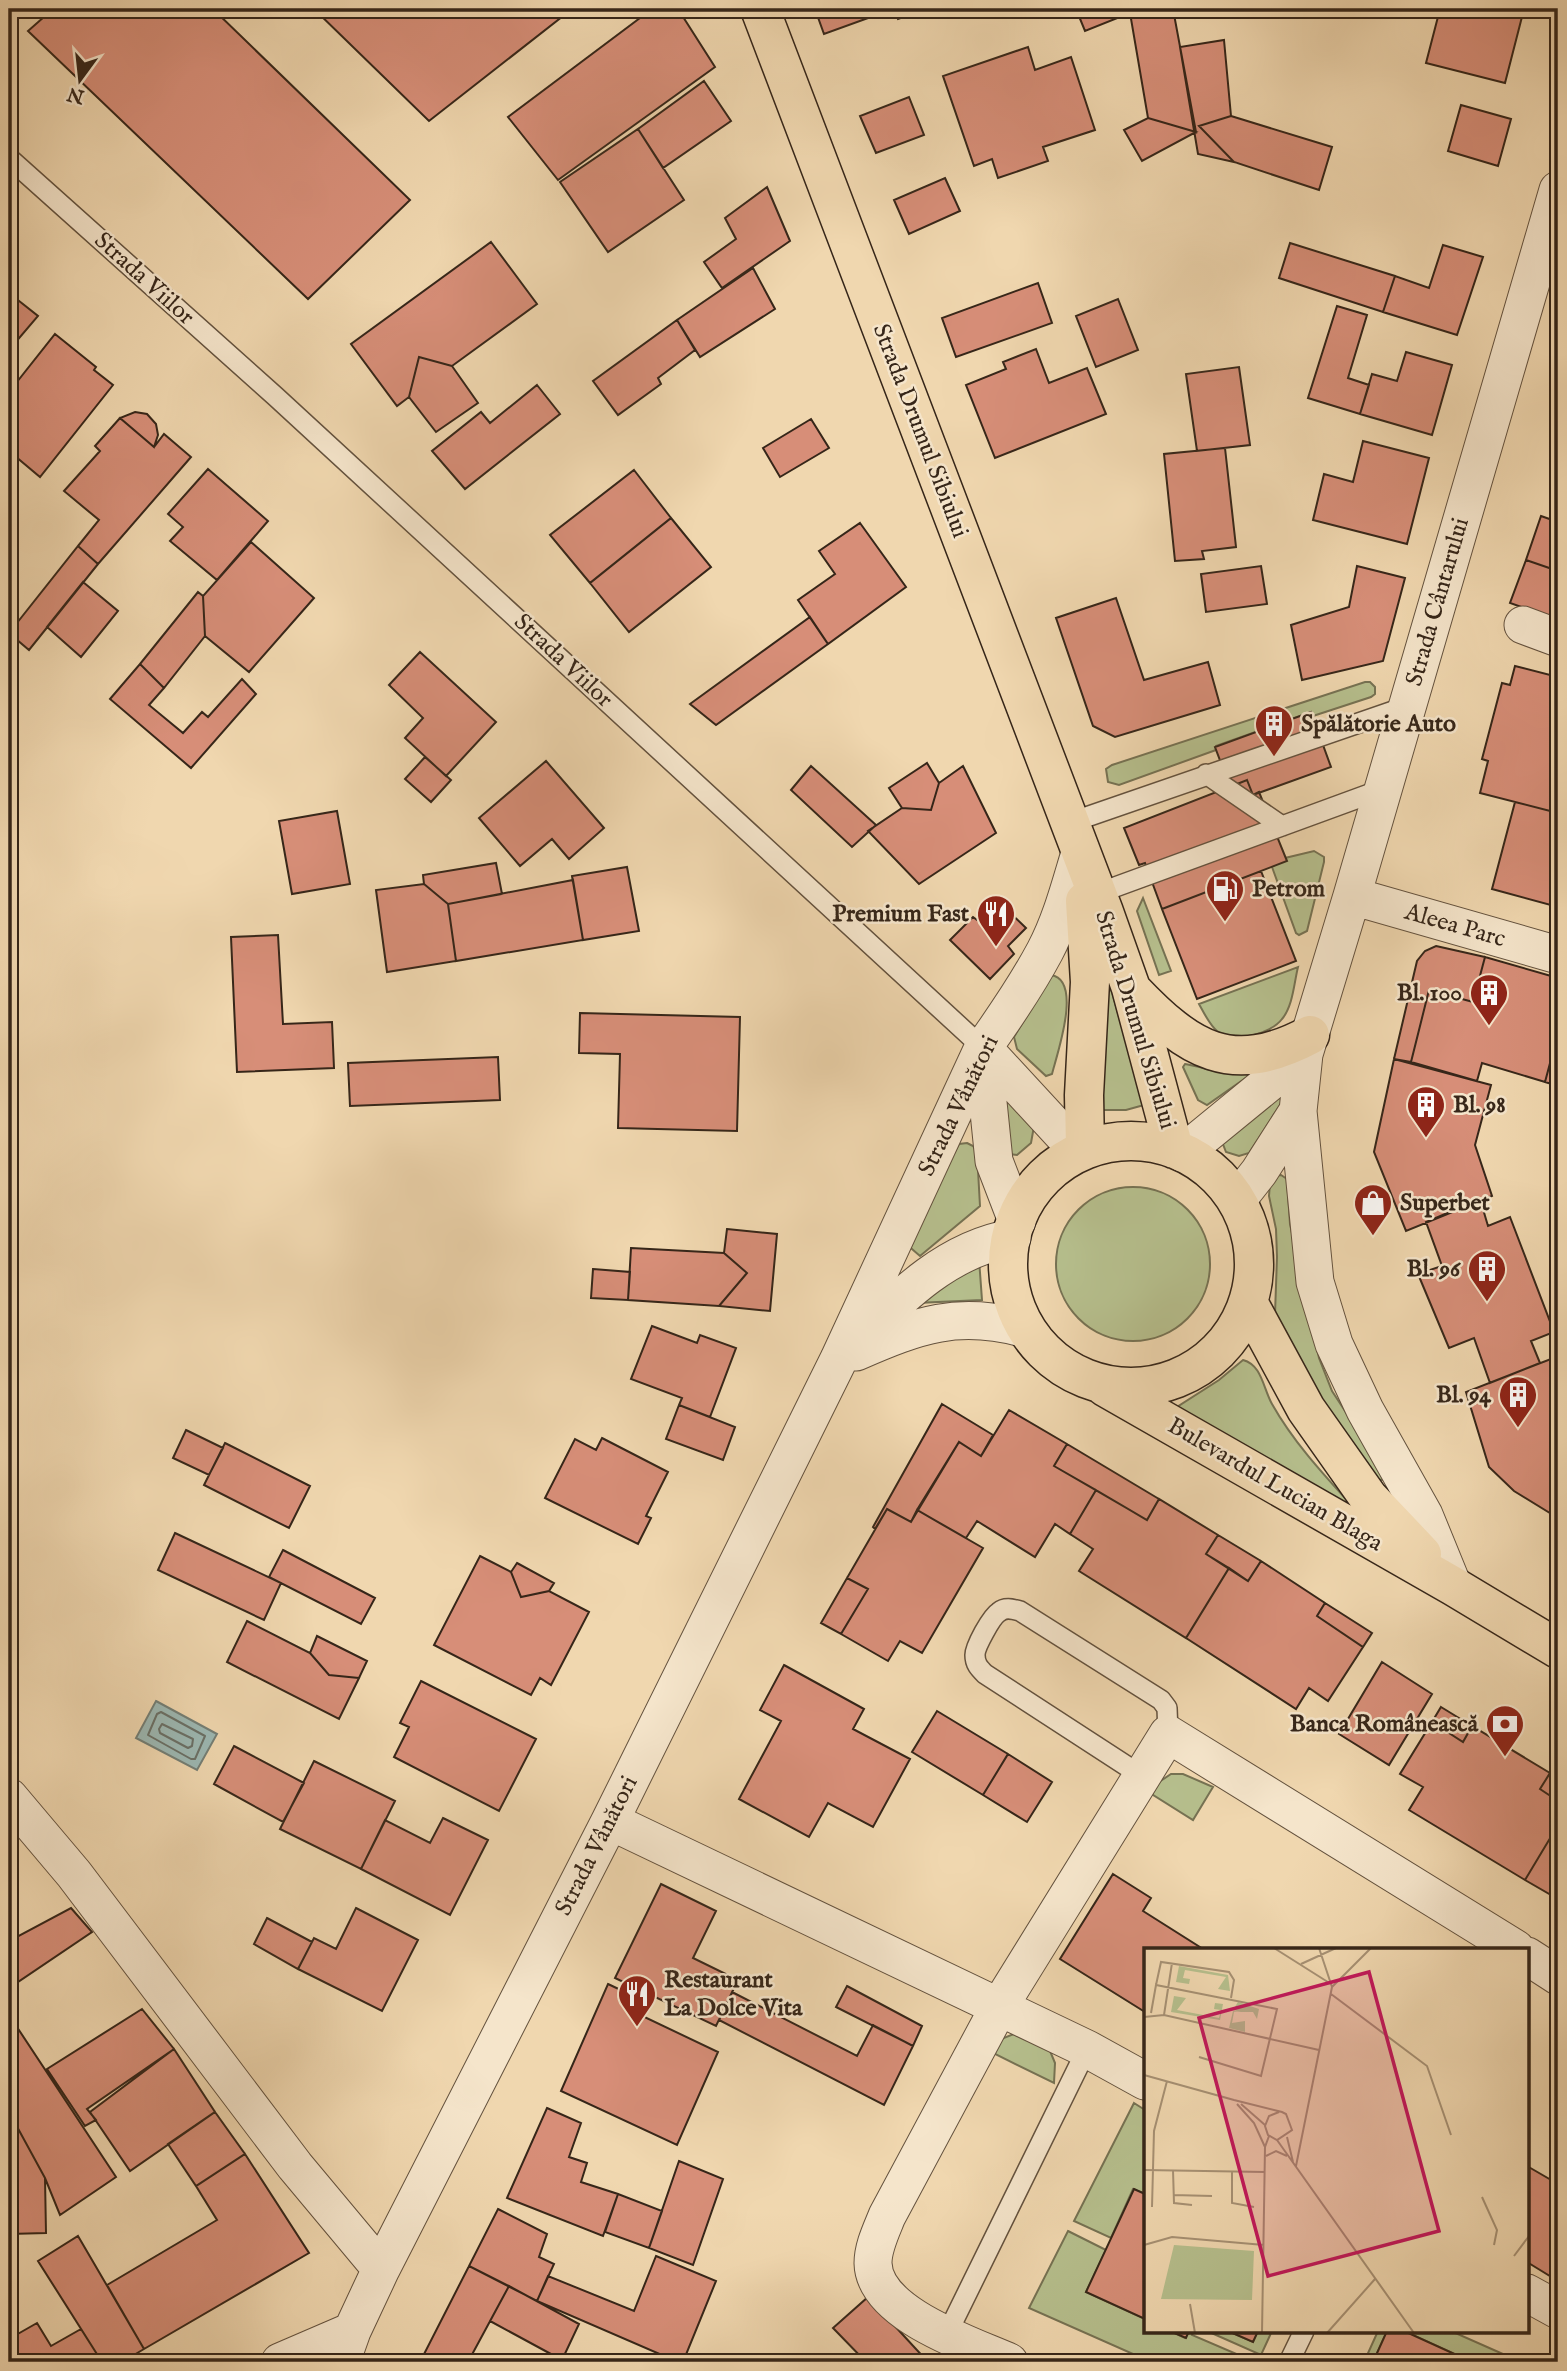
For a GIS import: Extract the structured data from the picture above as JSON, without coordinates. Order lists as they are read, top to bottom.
{
  "streets": {
    "main road": ["Strada Drumul Sibiului", "Bulevardul Lucian Blaga"],
    "street": ["Strada Cântarului", "Aleea Parc", "Strada Vânători"],
    "lane": ["Strada Viilor"]
  },
  "crossings": [
    ["Strada Viilor", "Strada Vânători"],
    ["Strada Drumul Sibiului", "Strada Cântarului"],
    ["Strada Drumul Sibiului", "Strada Vânători"],
    ["Strada Drumul Sibiului", "Bulevardul Lucian Blaga"],
    ["Strada Cântarului", "Aleea Parc"],
    ["Strada Cântarului", "Strada Vânători"],
    ["Strada Cântarului", "Bulevardul Lucian Blaga"],
    ["Strada Vânători", "Bulevardul Lucian Blaga"]
  ],
  "places": {
    "building": [
      "Spălătorie Auto",
      "Bl. 100",
      "Bl. 98",
      "Bl. 96",
      "Bl. 94"
    ],
    "fuel station": ["Petrom"],
    "restaurant": ["Premium Fast", "Restaurant La Dolce Vita"],
    "shop": ["Superbet"],
    "bank": ["Banca Românească"]
  },
  "north": "bottom"
}
